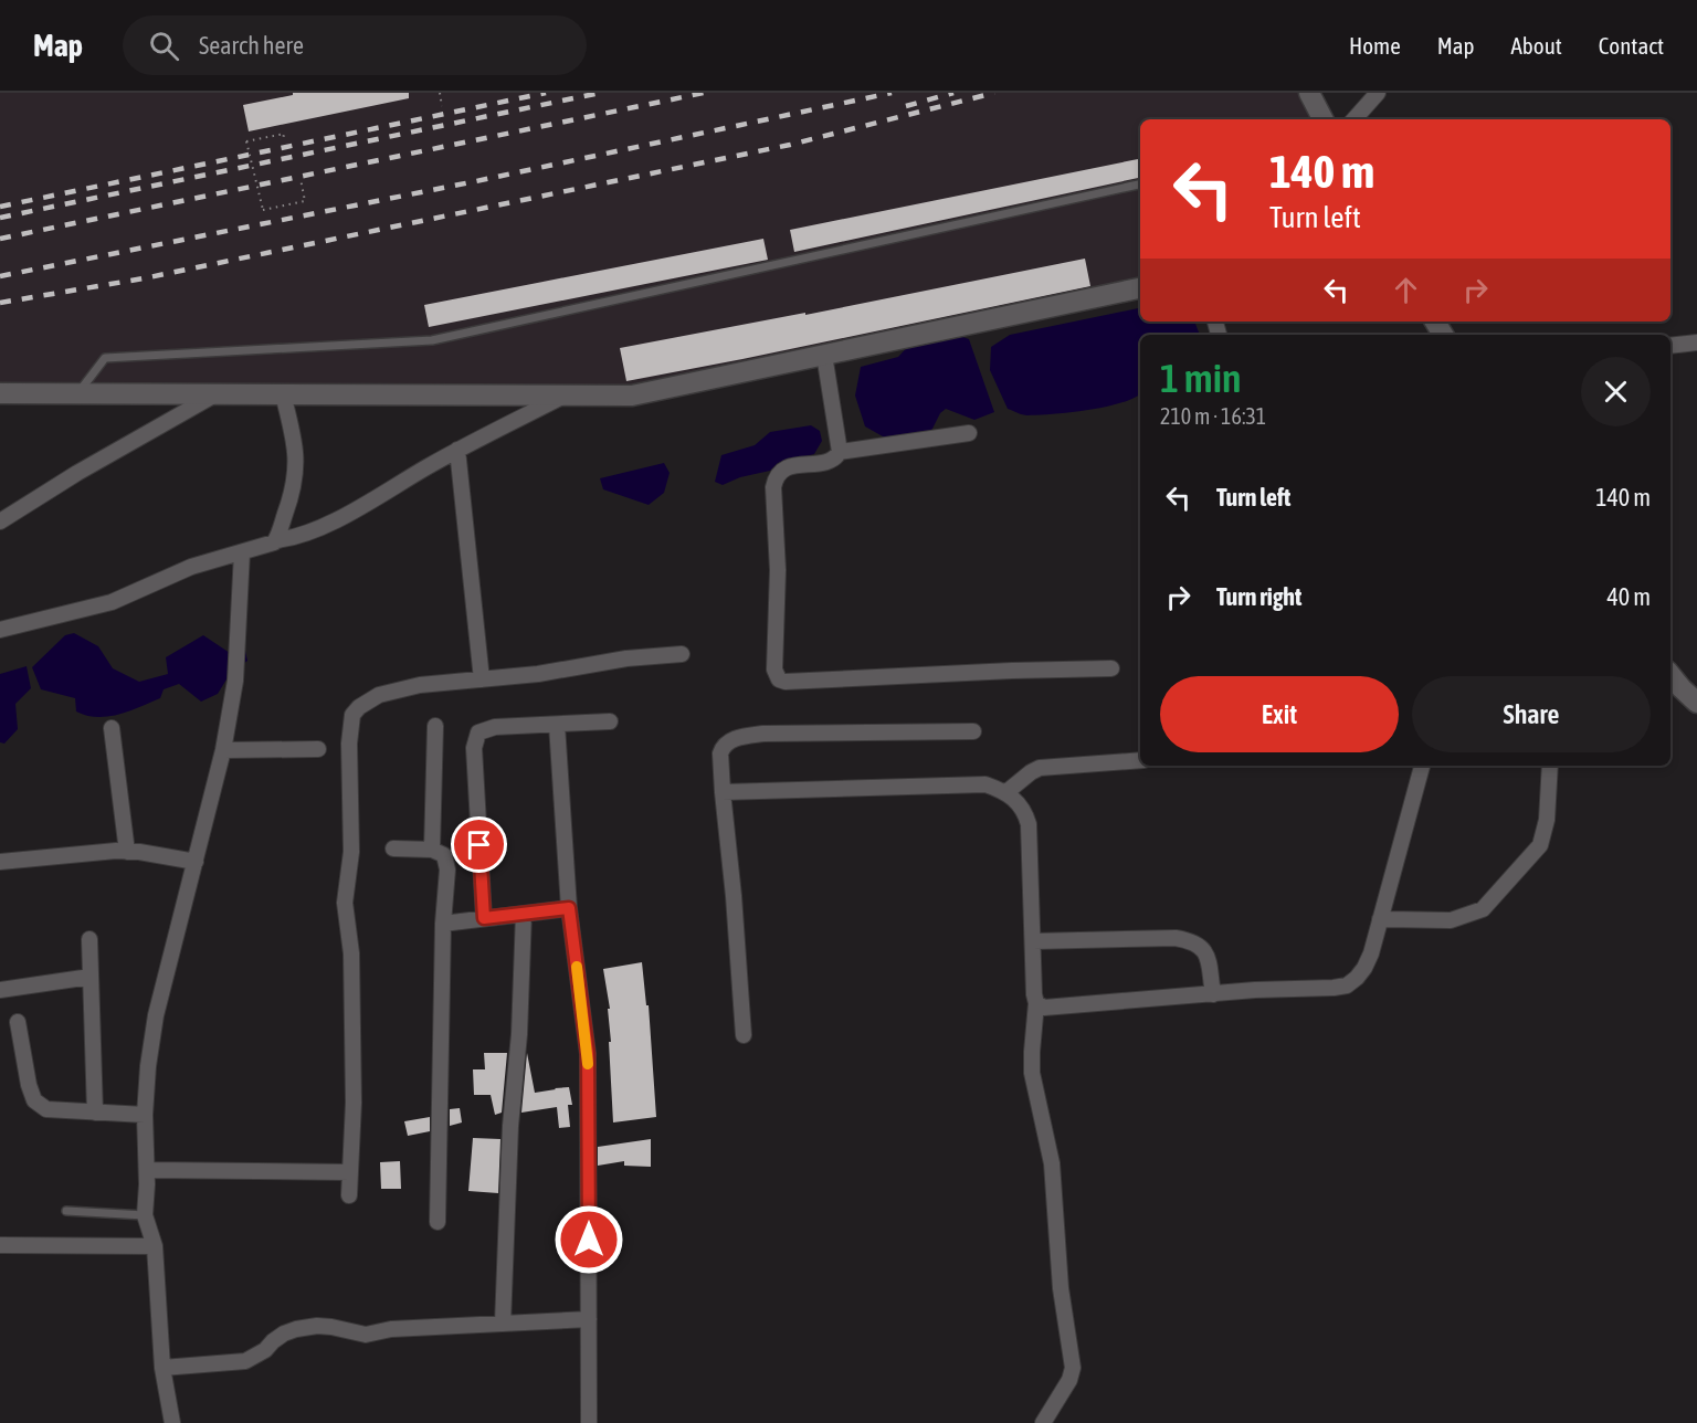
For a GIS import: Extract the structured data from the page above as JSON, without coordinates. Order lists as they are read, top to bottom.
{
  "page": {
    "header": "Map",
    "search": "Search here",
    "nav": [
      "Home",
      "Map",
      "About",
      "Contact"
    ],
    "turn": ["140 m", "Turn left"],
    "heading": ["1 min", "210 m · 16:31"],
    "list": [
      {
        "name": "Turn left",
        "value": "140 m"
      },
      {
        "name": "Turn right",
        "value": "40 m"
      }
    ],
    "buttons": ["Exit", "Share"]
  }
}
